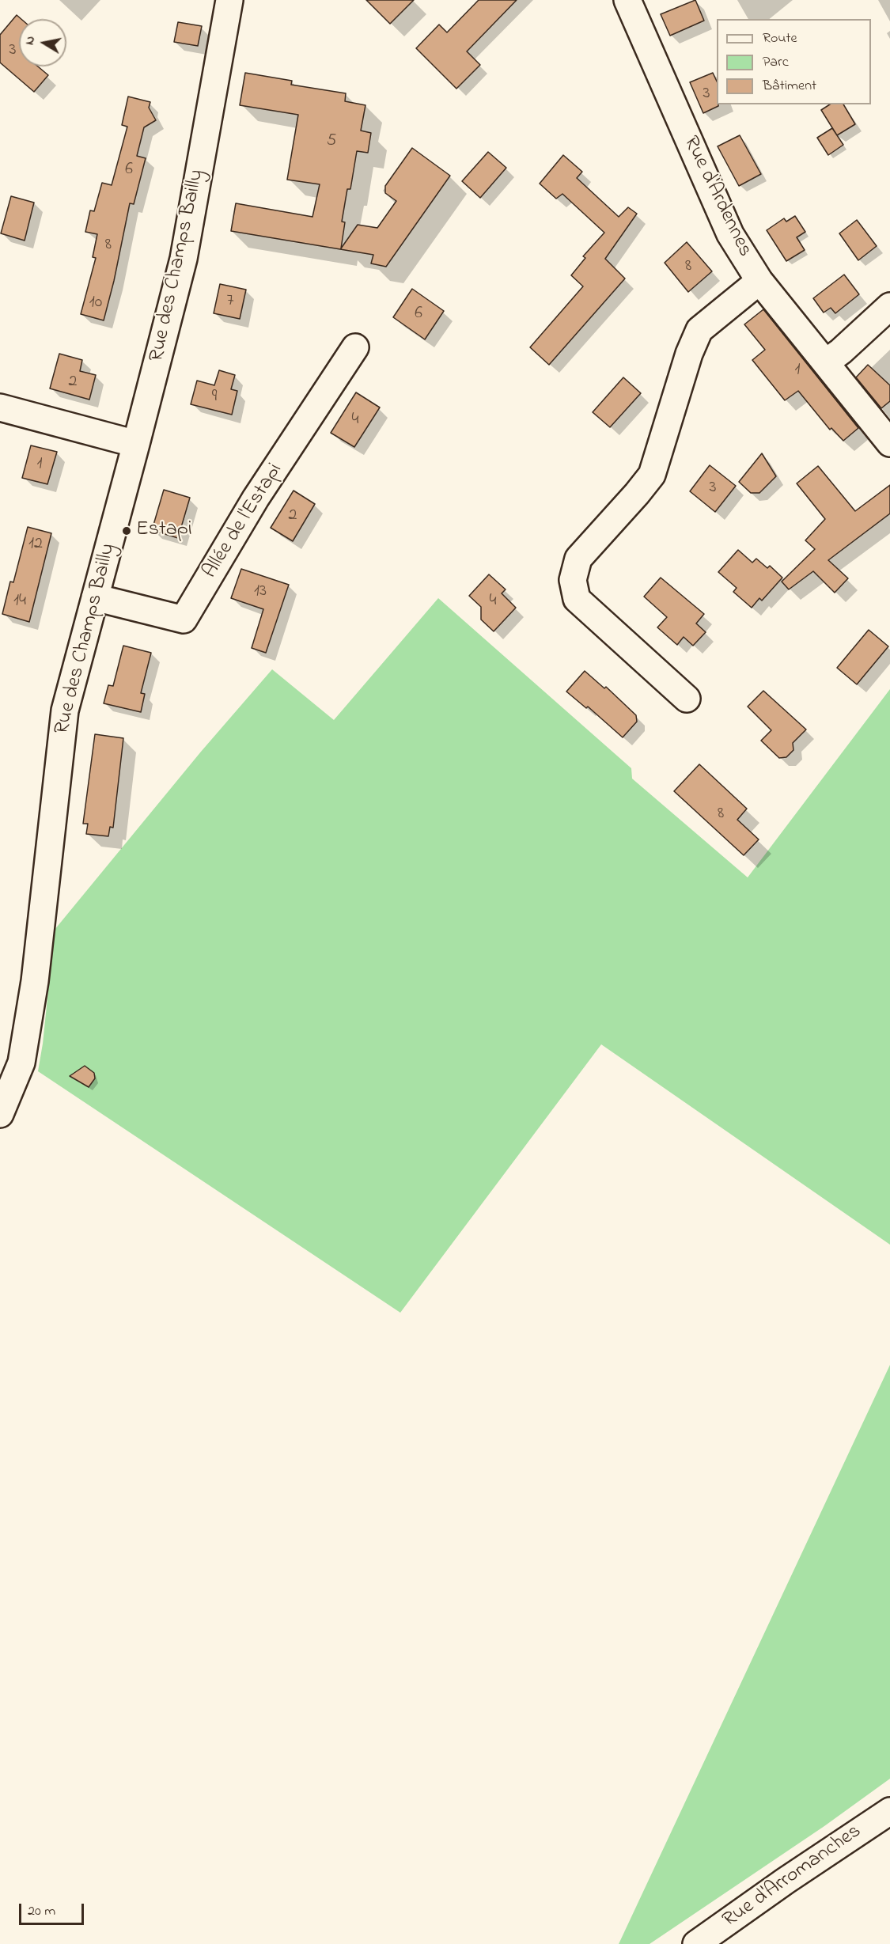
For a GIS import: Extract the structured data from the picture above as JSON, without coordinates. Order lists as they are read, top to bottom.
{
  "streets": {
    "street": [
      "Rue d'Ardennes",
      "Rue des Champs Bailly",
      "Allée de l'Estapi",
      "Rue d'Arromanches"
    ]
  },
  "crossings": [
    ["Rue des Champs Bailly", "Allée de l'Estapi"]
  ],
  "places": ["Estapi"],
  "house_numbers": [
    "3",
    "3",
    "5",
    "6",
    "8",
    "8",
    "7",
    "10",
    "6",
    "1",
    "2",
    "9",
    "4",
    "1",
    "3",
    "2",
    "12",
    "13",
    "14",
    "4",
    "8"
  ],
  "legend": ["Route", "Parc", "Bâtiment"],
  "scale_bar": "20 m",
  "north": "left"
}
